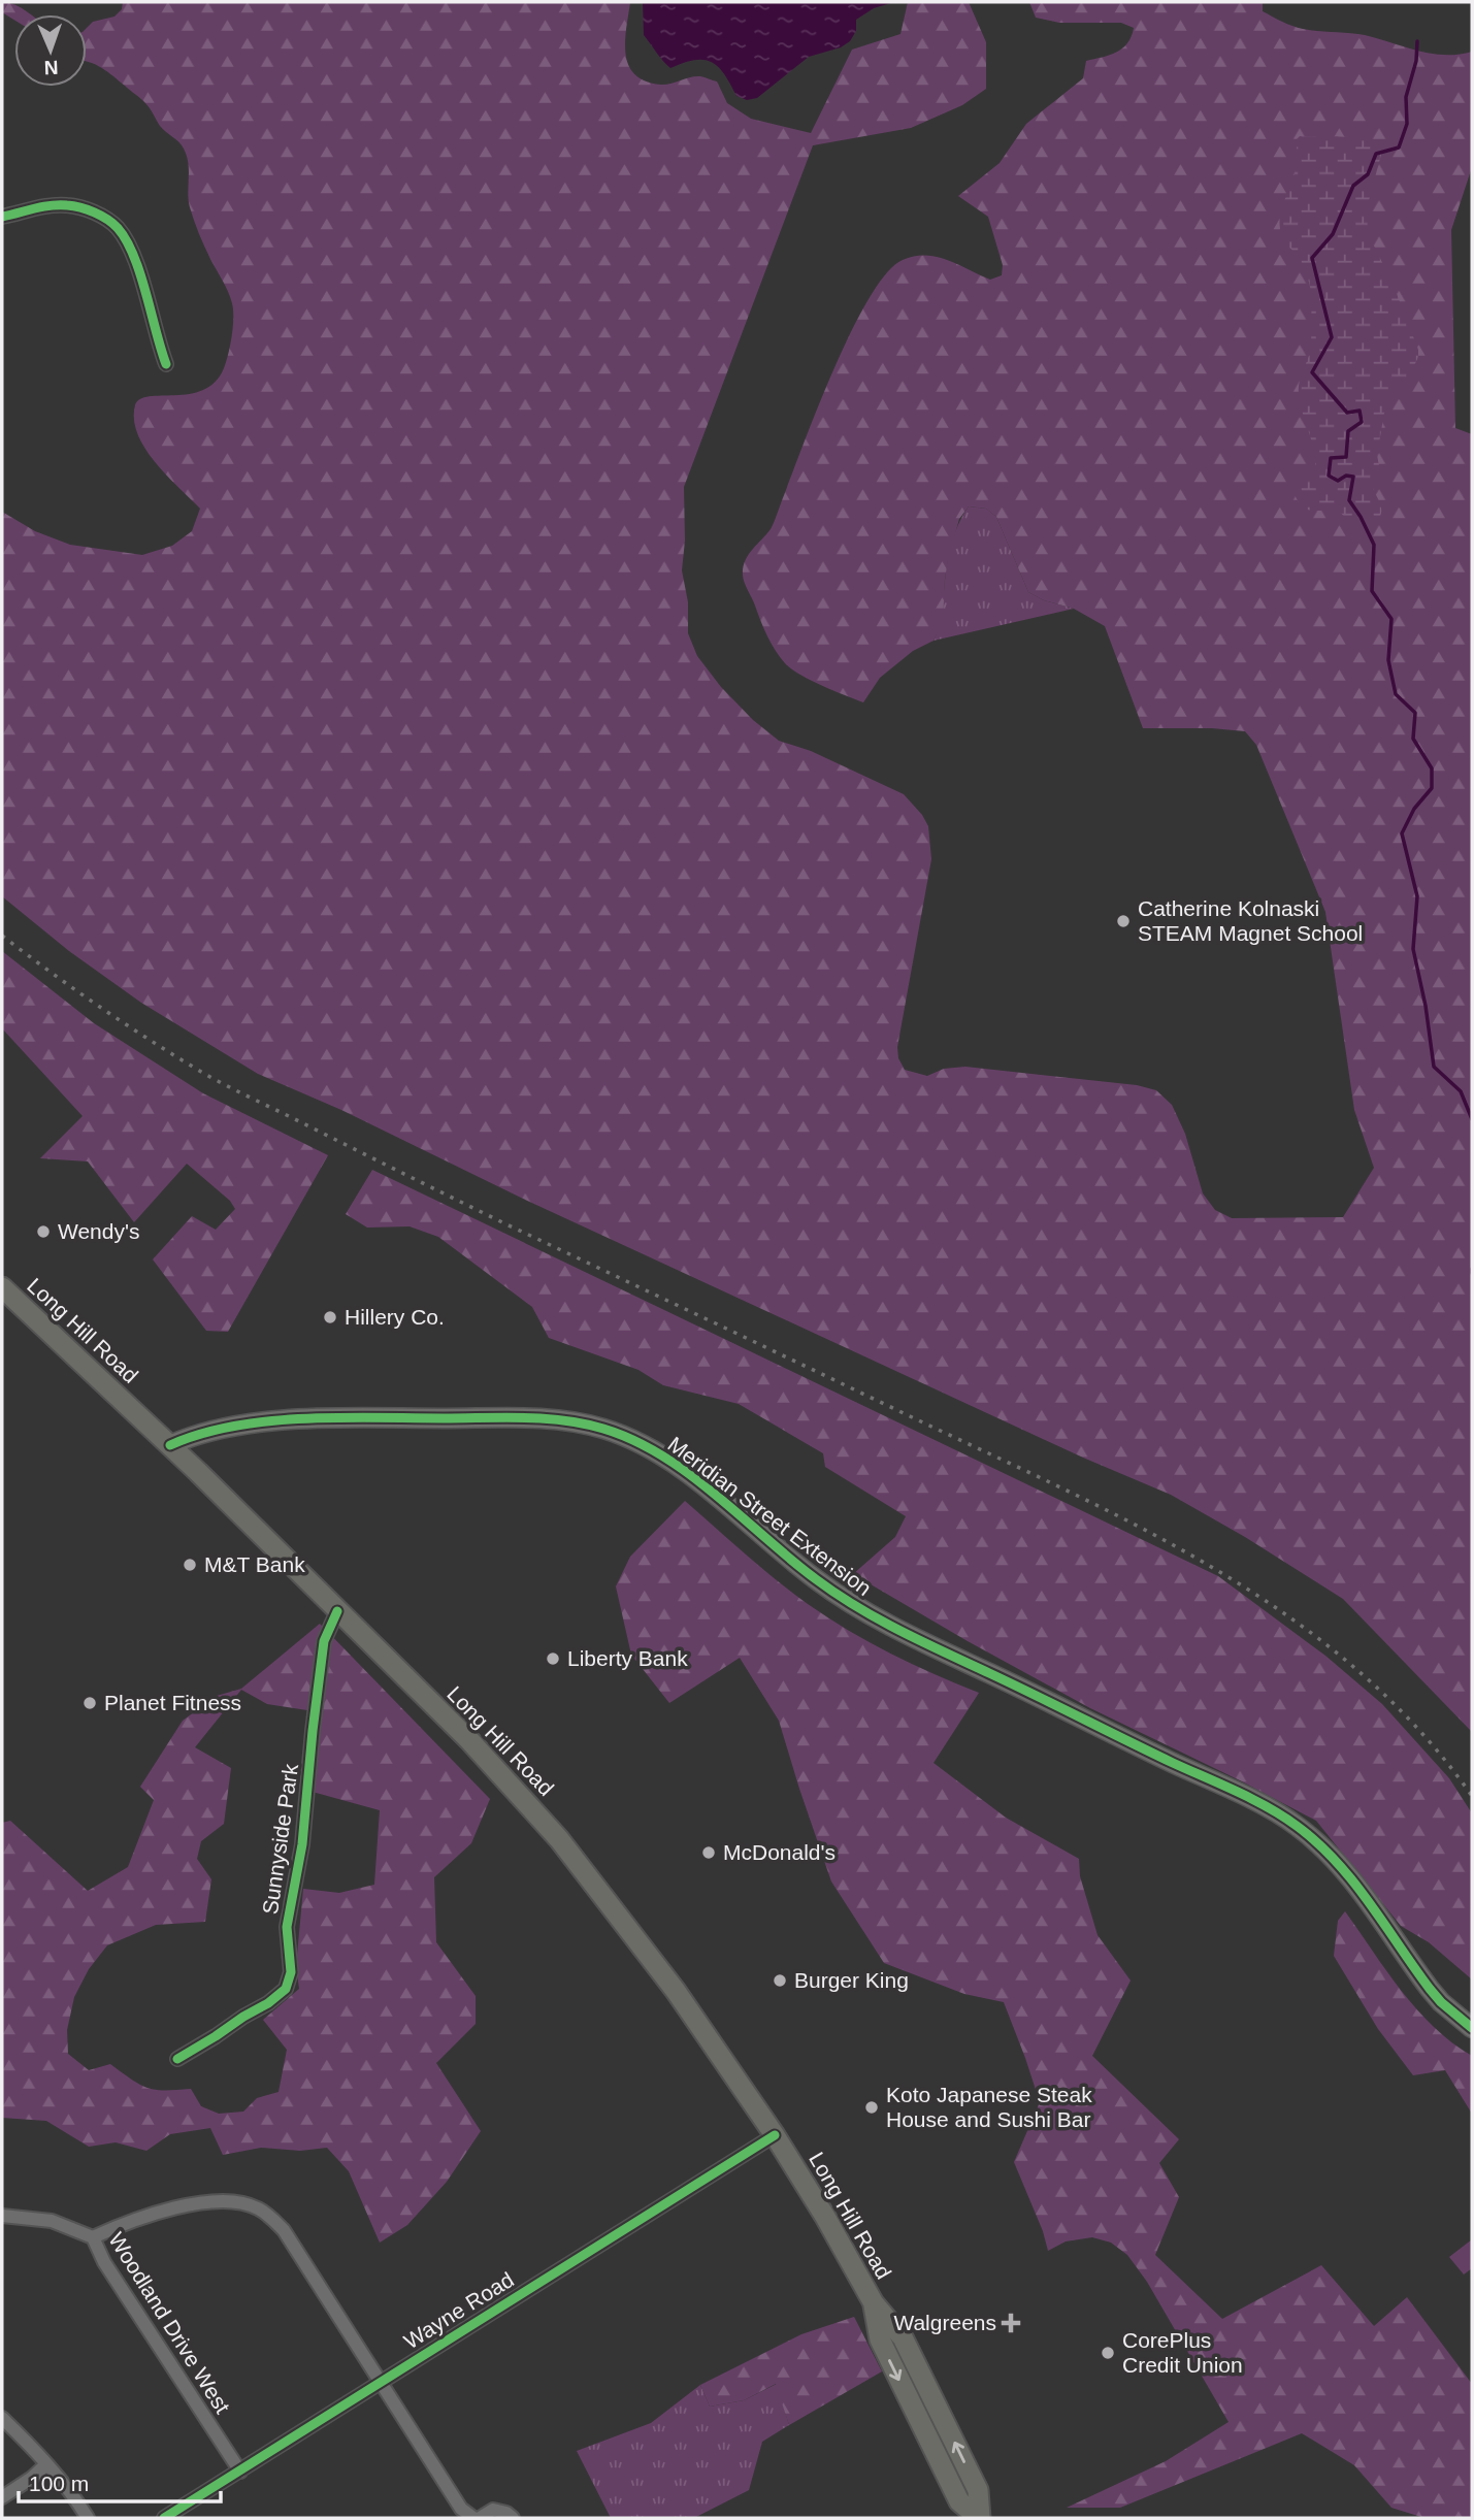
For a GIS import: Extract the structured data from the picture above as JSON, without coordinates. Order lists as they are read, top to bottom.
{
  "streets": {
    "main road": ["Long Hill Road"],
    "street": [
      "Meridian Street Extension",
      "Sunnyside Park",
      "Wayne Road",
      "Woodland Drive West"
    ]
  },
  "crossings": [
    ["Long Hill Road", "Meridian Street Extension"],
    ["Long Hill Road", "Sunnyside Park"],
    ["Long Hill Road", "Wayne Road"],
    ["Wayne Road", "Woodland Drive West"]
  ],
  "places": {
    "other": [
      "Catherine Kolnaski STEAM Magnet School",
      "Wendy's",
      "Hillery Co.",
      "M&T Bank",
      "Liberty Bank",
      "Planet Fitness",
      "McDonald's",
      "Burger King",
      "Koto Japanese Steak House and Sushi Bar",
      "CorePlus Credit Union"
    ],
    "health": ["Walgreens"]
  },
  "scale_bar": "100 m",
  "north": "bottom"
}
